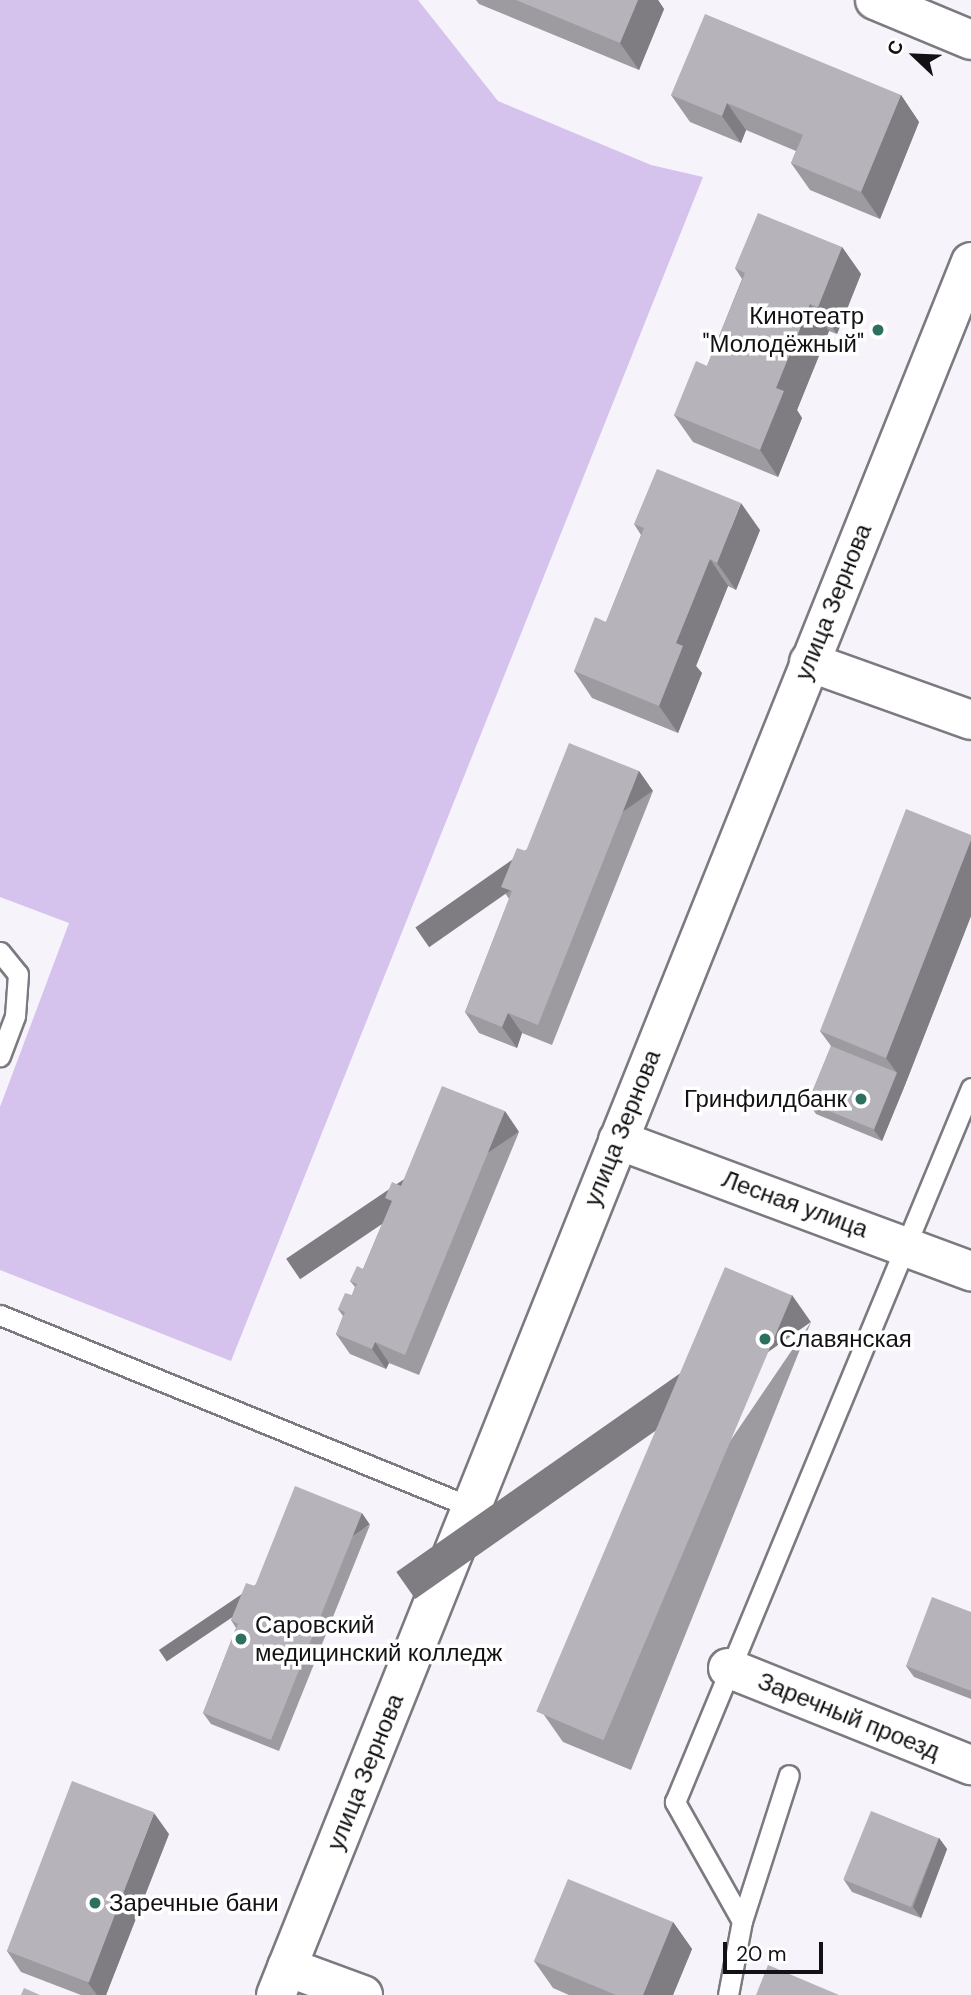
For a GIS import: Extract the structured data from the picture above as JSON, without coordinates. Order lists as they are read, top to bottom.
{
  "streets": {
    "main road": ["улица Зернова", "Лесная улица", "Заречный проезд"]
  },
  "crossings": [
    ["улица Зернова", "Лесная улица"]
  ],
  "places": [
    "Кинотеатр \"Молодёжный\"",
    "Гринфилдбанк",
    "Славянская",
    "Саровский медицинский колледж",
    "Заречные бани"
  ],
  "scale_bar": "20 m",
  "north": "top left"
}
